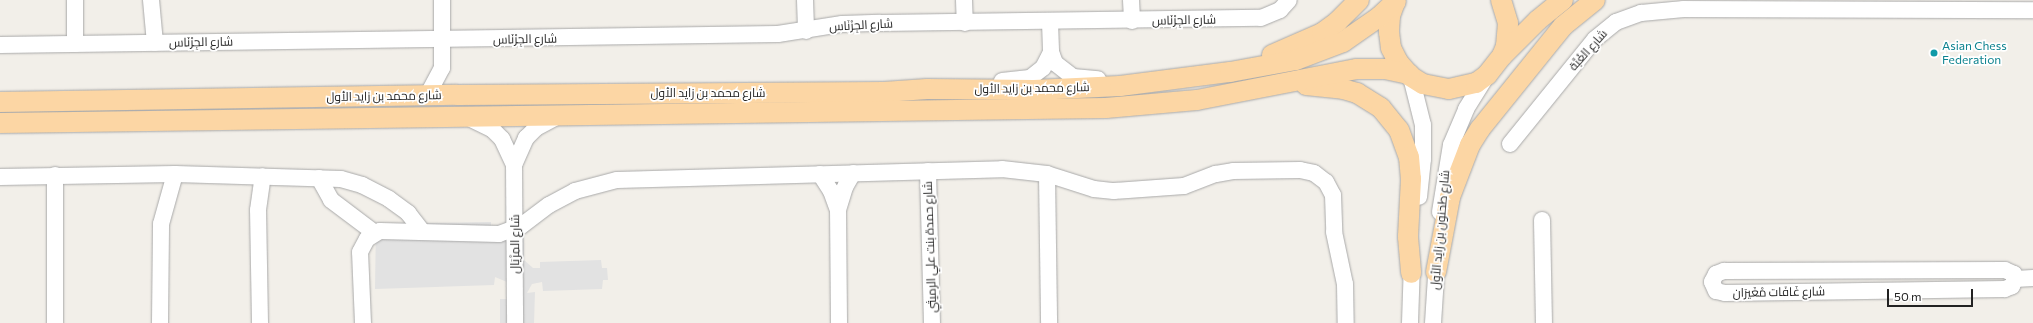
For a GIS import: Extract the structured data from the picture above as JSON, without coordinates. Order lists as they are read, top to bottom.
{
  "streets": {
    "main road": ["شارع محمد بن زايد الأول"],
    "street": [
      "شارع الجِرْنَاس",
      "شارع الغُبَّة",
      "شارع طحنون بن زايد الأول",
      "شارع المِرْيَال",
      "شارع حمدة بنت علي الرميثي",
      "شارع غَافَات مْغَيرَان"
    ]
  },
  "crossings": [
    ["شارع محمد بن زايد الأول", "شارع طحنون بن زايد الأول"],
    ["شارع محمد بن زايد الأول", "شارع المِرْيَال"]
  ],
  "places": ["Asian Chess Federation"],
  "scale_bar": "50 m"
}
